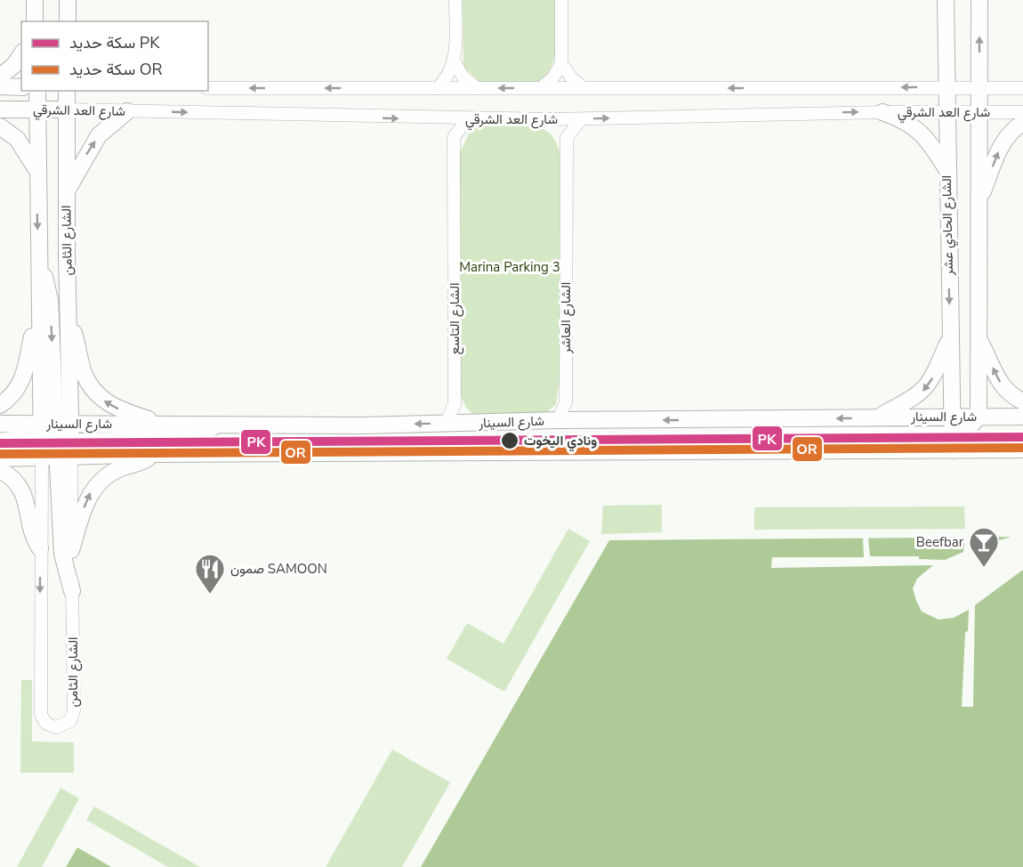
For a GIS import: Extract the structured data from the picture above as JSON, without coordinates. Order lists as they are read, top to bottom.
{
  "streets": {
    "street": [
      "شارع العد الشرقي",
      "الشارع الحادي عشر",
      "الشارع الثامن",
      "الشارع العاشر",
      "الشارع التاسع",
      "شارع السينار"
    ]
  },
  "crossings": [
    ["شارع العد الشرقي", "الشارع الحادي عشر"],
    ["شارع العد الشرقي", "الشارع الثامن"],
    ["الشارع الحادي عشر", "شارع السينار"],
    ["الشارع الثامن", "شارع السينار"],
    ["الشارع العاشر", "شارع السينار"],
    ["الشارع التاسع", "شارع السينار"]
  ],
  "parks": ["Marina Parking 3"],
  "places": {
    "other": ["ونادي اليخوت"],
    "bar": ["Beefbar"],
    "restaurant": ["صمون SAMOON"]
  },
  "lines": ["rail line PK", "rail line OR"],
  "legend": ["سكة حديد PK", "سكة حديد OR"]
}
